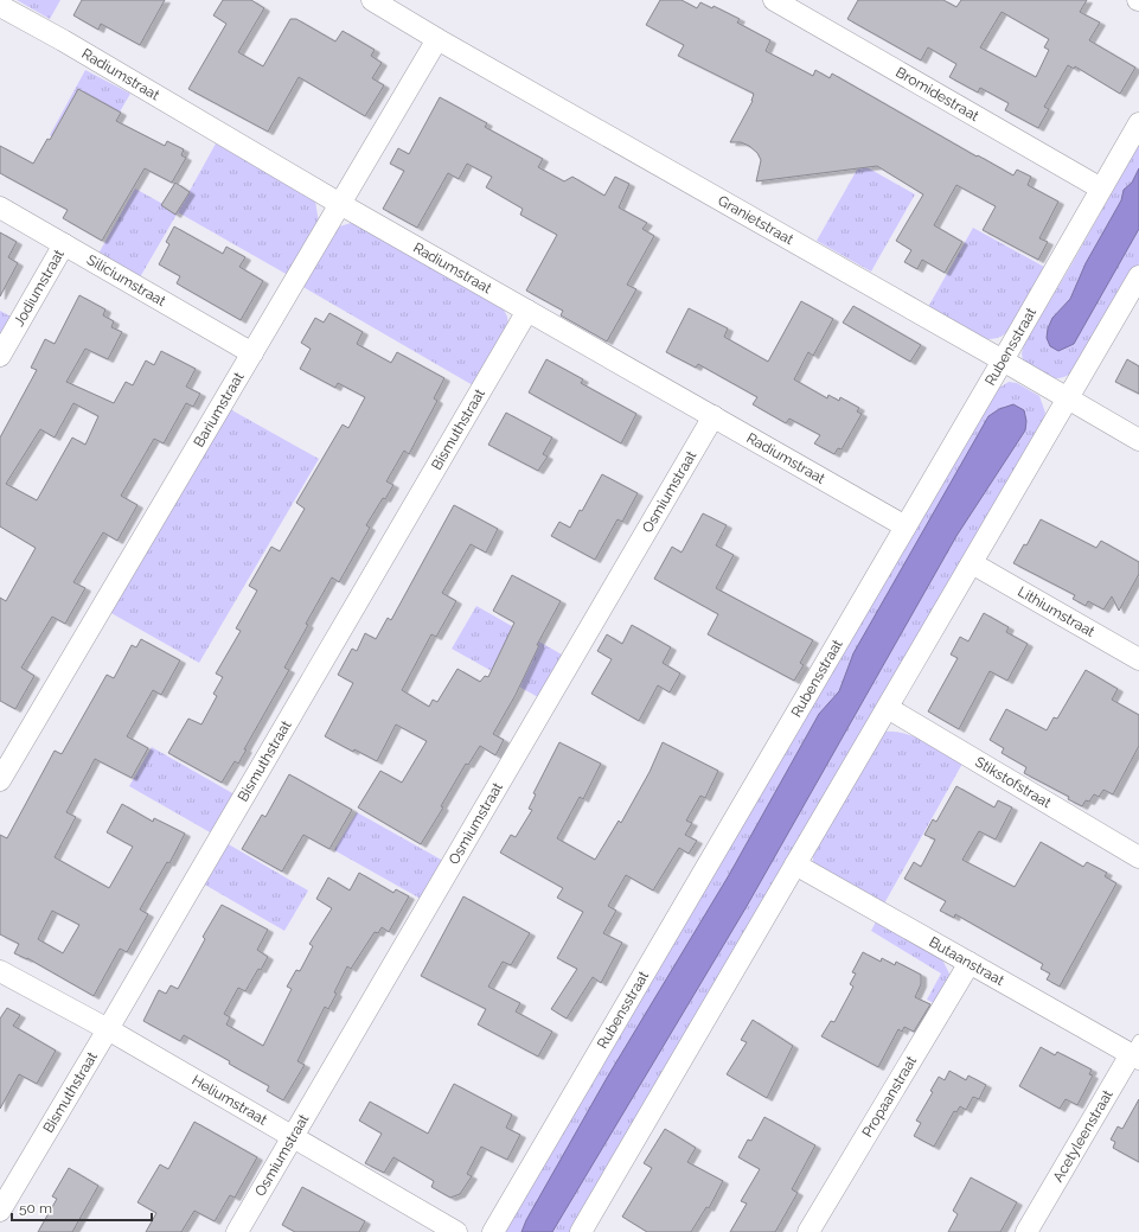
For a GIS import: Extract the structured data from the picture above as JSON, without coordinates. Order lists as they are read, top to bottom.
{
  "streets": {
    "street": [
      "Radiumstraat",
      "Bromidestraat",
      "Granietstraat",
      "Siliciumstraat",
      "Jodiumstraat",
      "Rubensstraat",
      "Bariumstraat",
      "Bismuthstraat",
      "Osmiumstraat",
      "Lithiumstraat",
      "Stikstofstraat",
      "Butaanstraat",
      "Propaanstraat",
      "Heliumstraat",
      "Acetyleenstraat"
    ]
  },
  "crossings": [
    ["Radiumstraat", "Rubensstraat"],
    ["Radiumstraat", "Bariumstraat"],
    ["Radiumstraat", "Bismuthstraat"],
    ["Radiumstraat", "Osmiumstraat"],
    ["Bromidestraat", "Rubensstraat"],
    ["Granietstraat", "Rubensstraat"],
    ["Granietstraat", "Bariumstraat"],
    ["Siliciumstraat", "Jodiumstraat"],
    ["Siliciumstraat", "Bariumstraat"],
    ["Bismuthstraat", "Heliumstraat"],
    ["Osmiumstraat", "Heliumstraat"],
    ["Butaanstraat", "Propaanstraat"],
    ["Butaanstraat", "Acetyleenstraat"]
  ],
  "scale_bar": "50 m"
}
